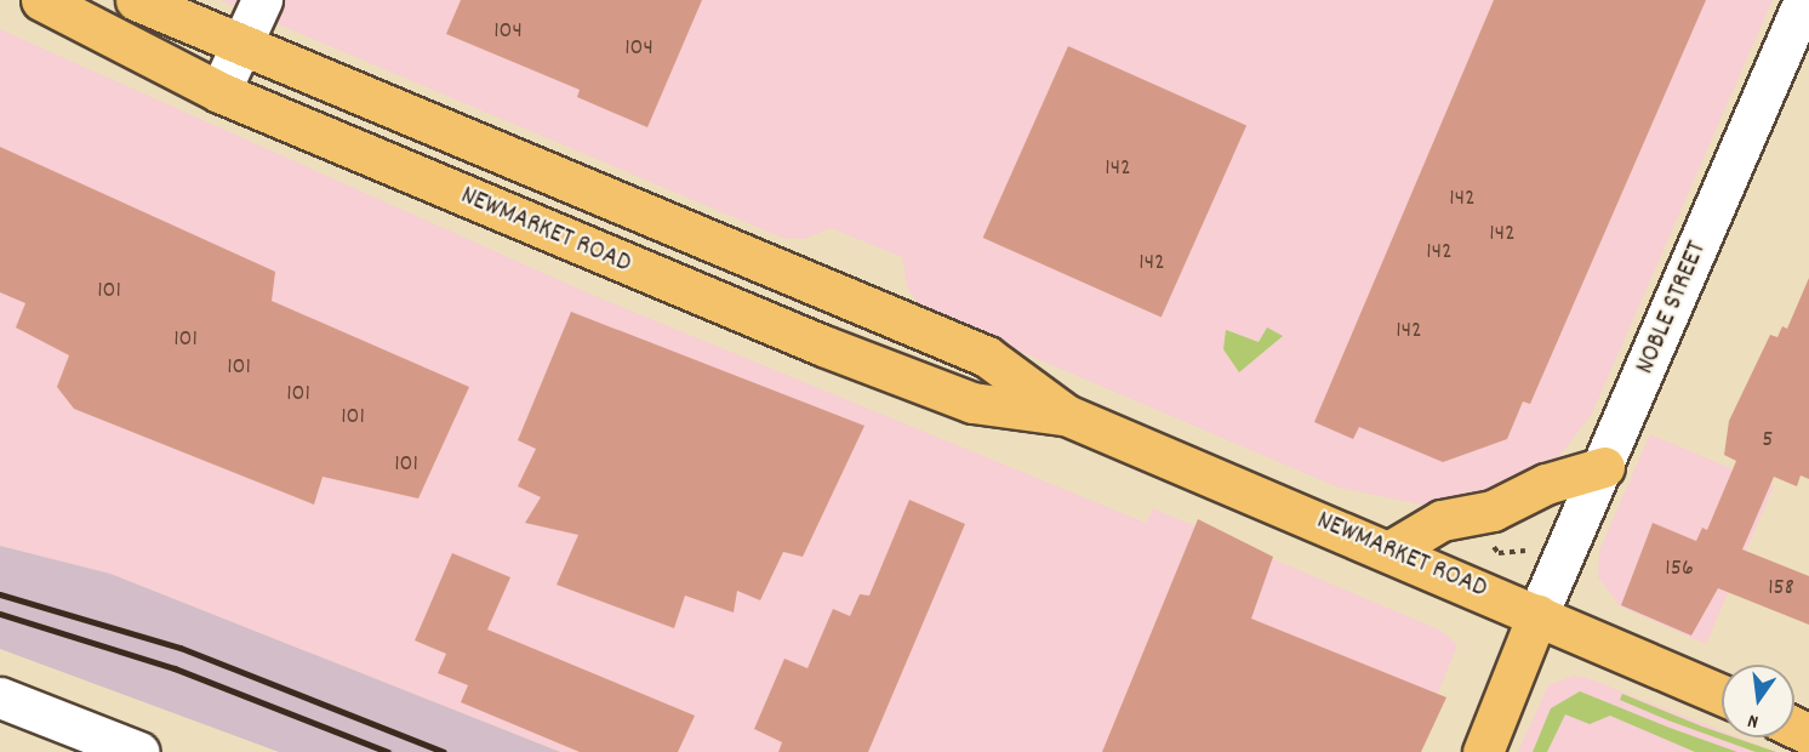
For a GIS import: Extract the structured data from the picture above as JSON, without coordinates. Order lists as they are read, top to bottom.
{
  "streets": {
    "main road": ["NEWMARKET ROAD"],
    "street": ["NOBLE STREET"]
  },
  "crossings": [
    ["NEWMARKET ROAD", "NOBLE STREET"]
  ],
  "house_numbers": [
    "104",
    "104",
    "142",
    "142",
    "142",
    "142",
    "142",
    "101",
    "142",
    "101",
    "101",
    "101",
    "101",
    "5",
    "101",
    "156",
    "158"
  ],
  "north": "bottom"
}
